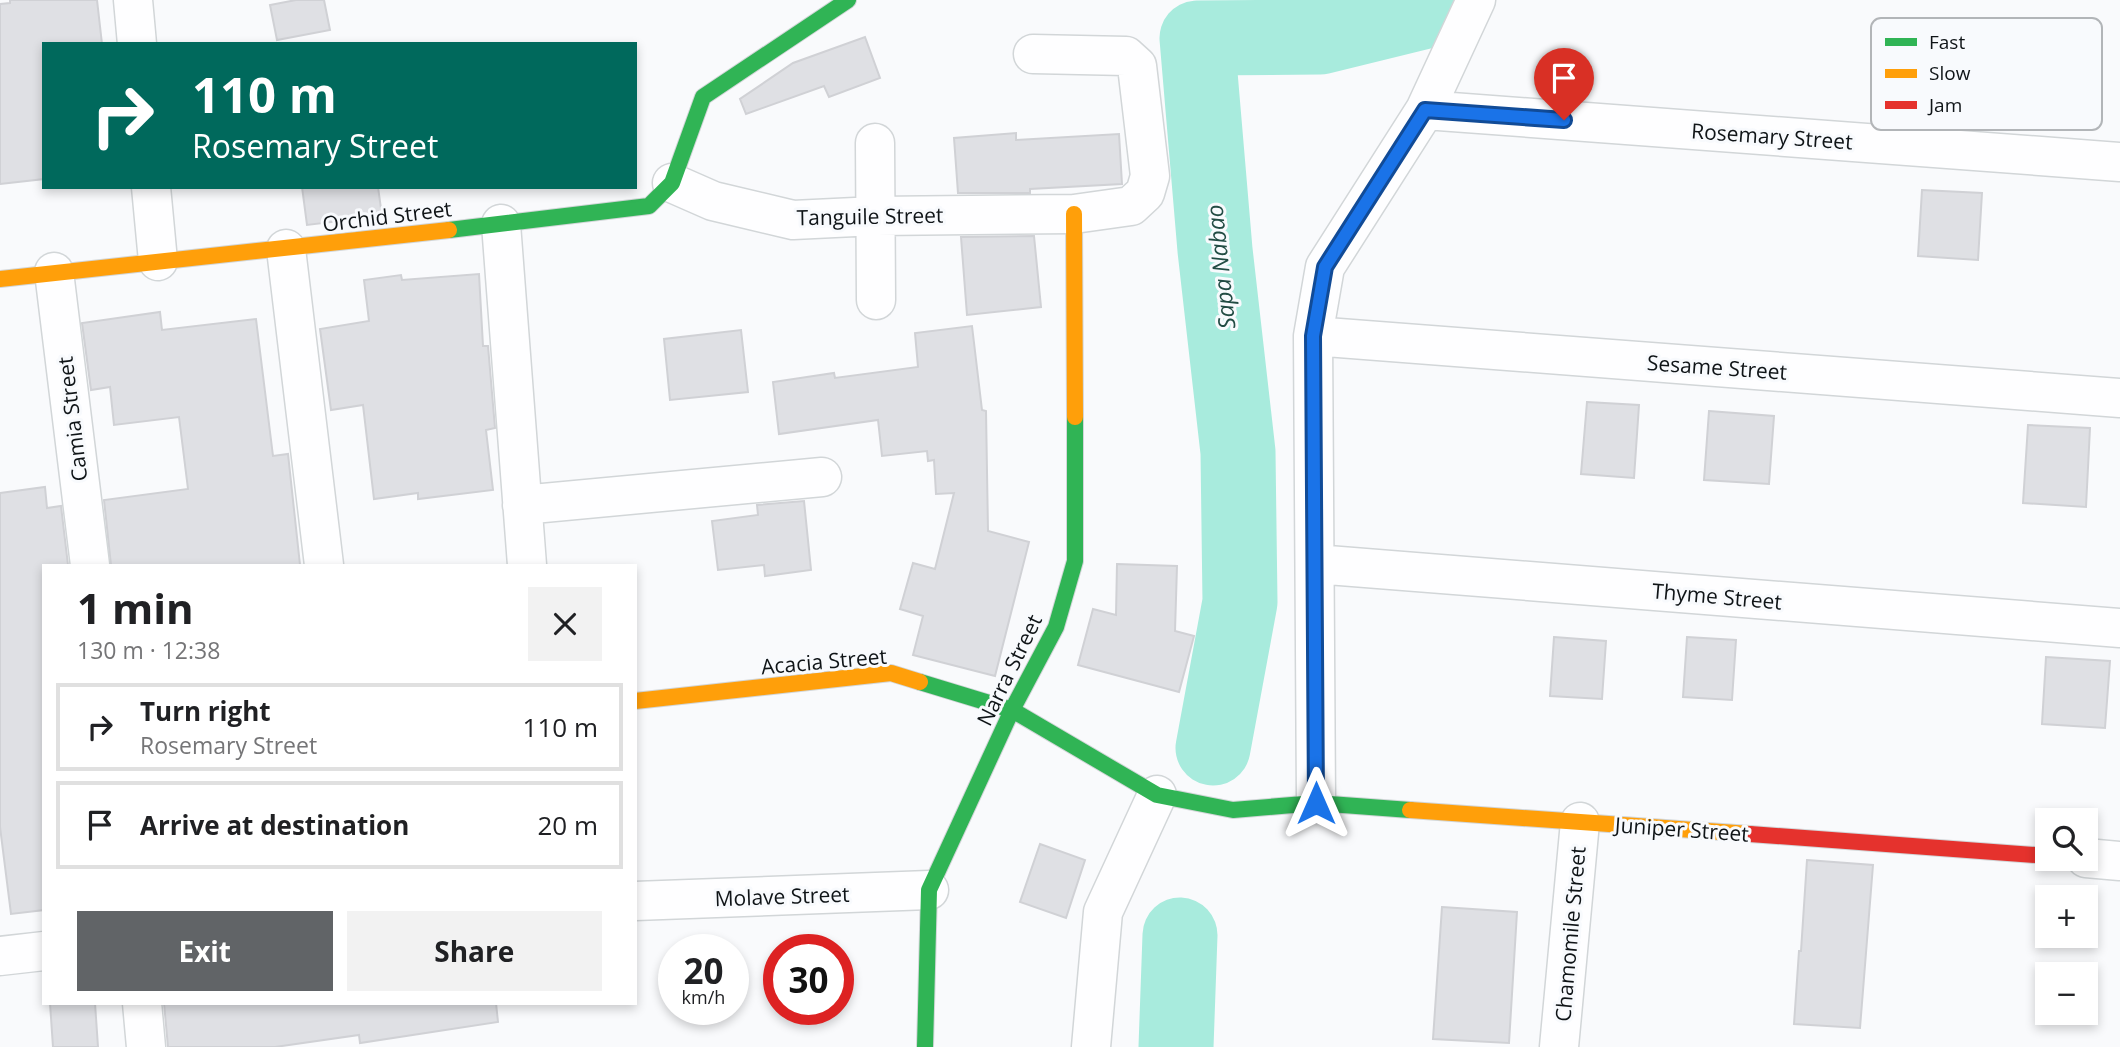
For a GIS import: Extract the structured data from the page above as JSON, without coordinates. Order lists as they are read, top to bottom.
{
  "streets": {
    "street": [
      "Rosemary Street",
      "Orchid Street",
      "Tanguile Street",
      "Sesame Street",
      "Camia Street",
      "Thyme Street",
      "Acacia Street",
      "Narra Street",
      "Juniper Street",
      "Molave Street",
      "Chamomile Street"
    ]
  },
  "crossings": [
    ["Orchid Street", "Tanguile Street"],
    ["Orchid Street", "Camia Street"],
    ["Tanguile Street", "Narra Street"],
    ["Acacia Street", "Narra Street"],
    ["Acacia Street", "Juniper Street"],
    ["Narra Street", "Molave Street"],
    ["Juniper Street", "Chamomile Street"]
  ],
  "water": ["Sapa Nabao"],
  "legend": ["Fast", "Slow", "Jam"],
  "page": {
    "turn": ["110 m", "Rosemary Street"],
    "heading": ["1 min", "130 m · 12:38"],
    "list": [
      {
        "name": "Turn right",
        "note": "Rosemary Street",
        "value": "110 m"
      },
      {
        "name": "Arrive at destination",
        "value": "20 m"
      }
    ],
    "map_buttons": ["+", "−"],
    "buttons": ["Exit", "Share"],
    "speed": "20 km/h",
    "limit": "30"
  }
}
